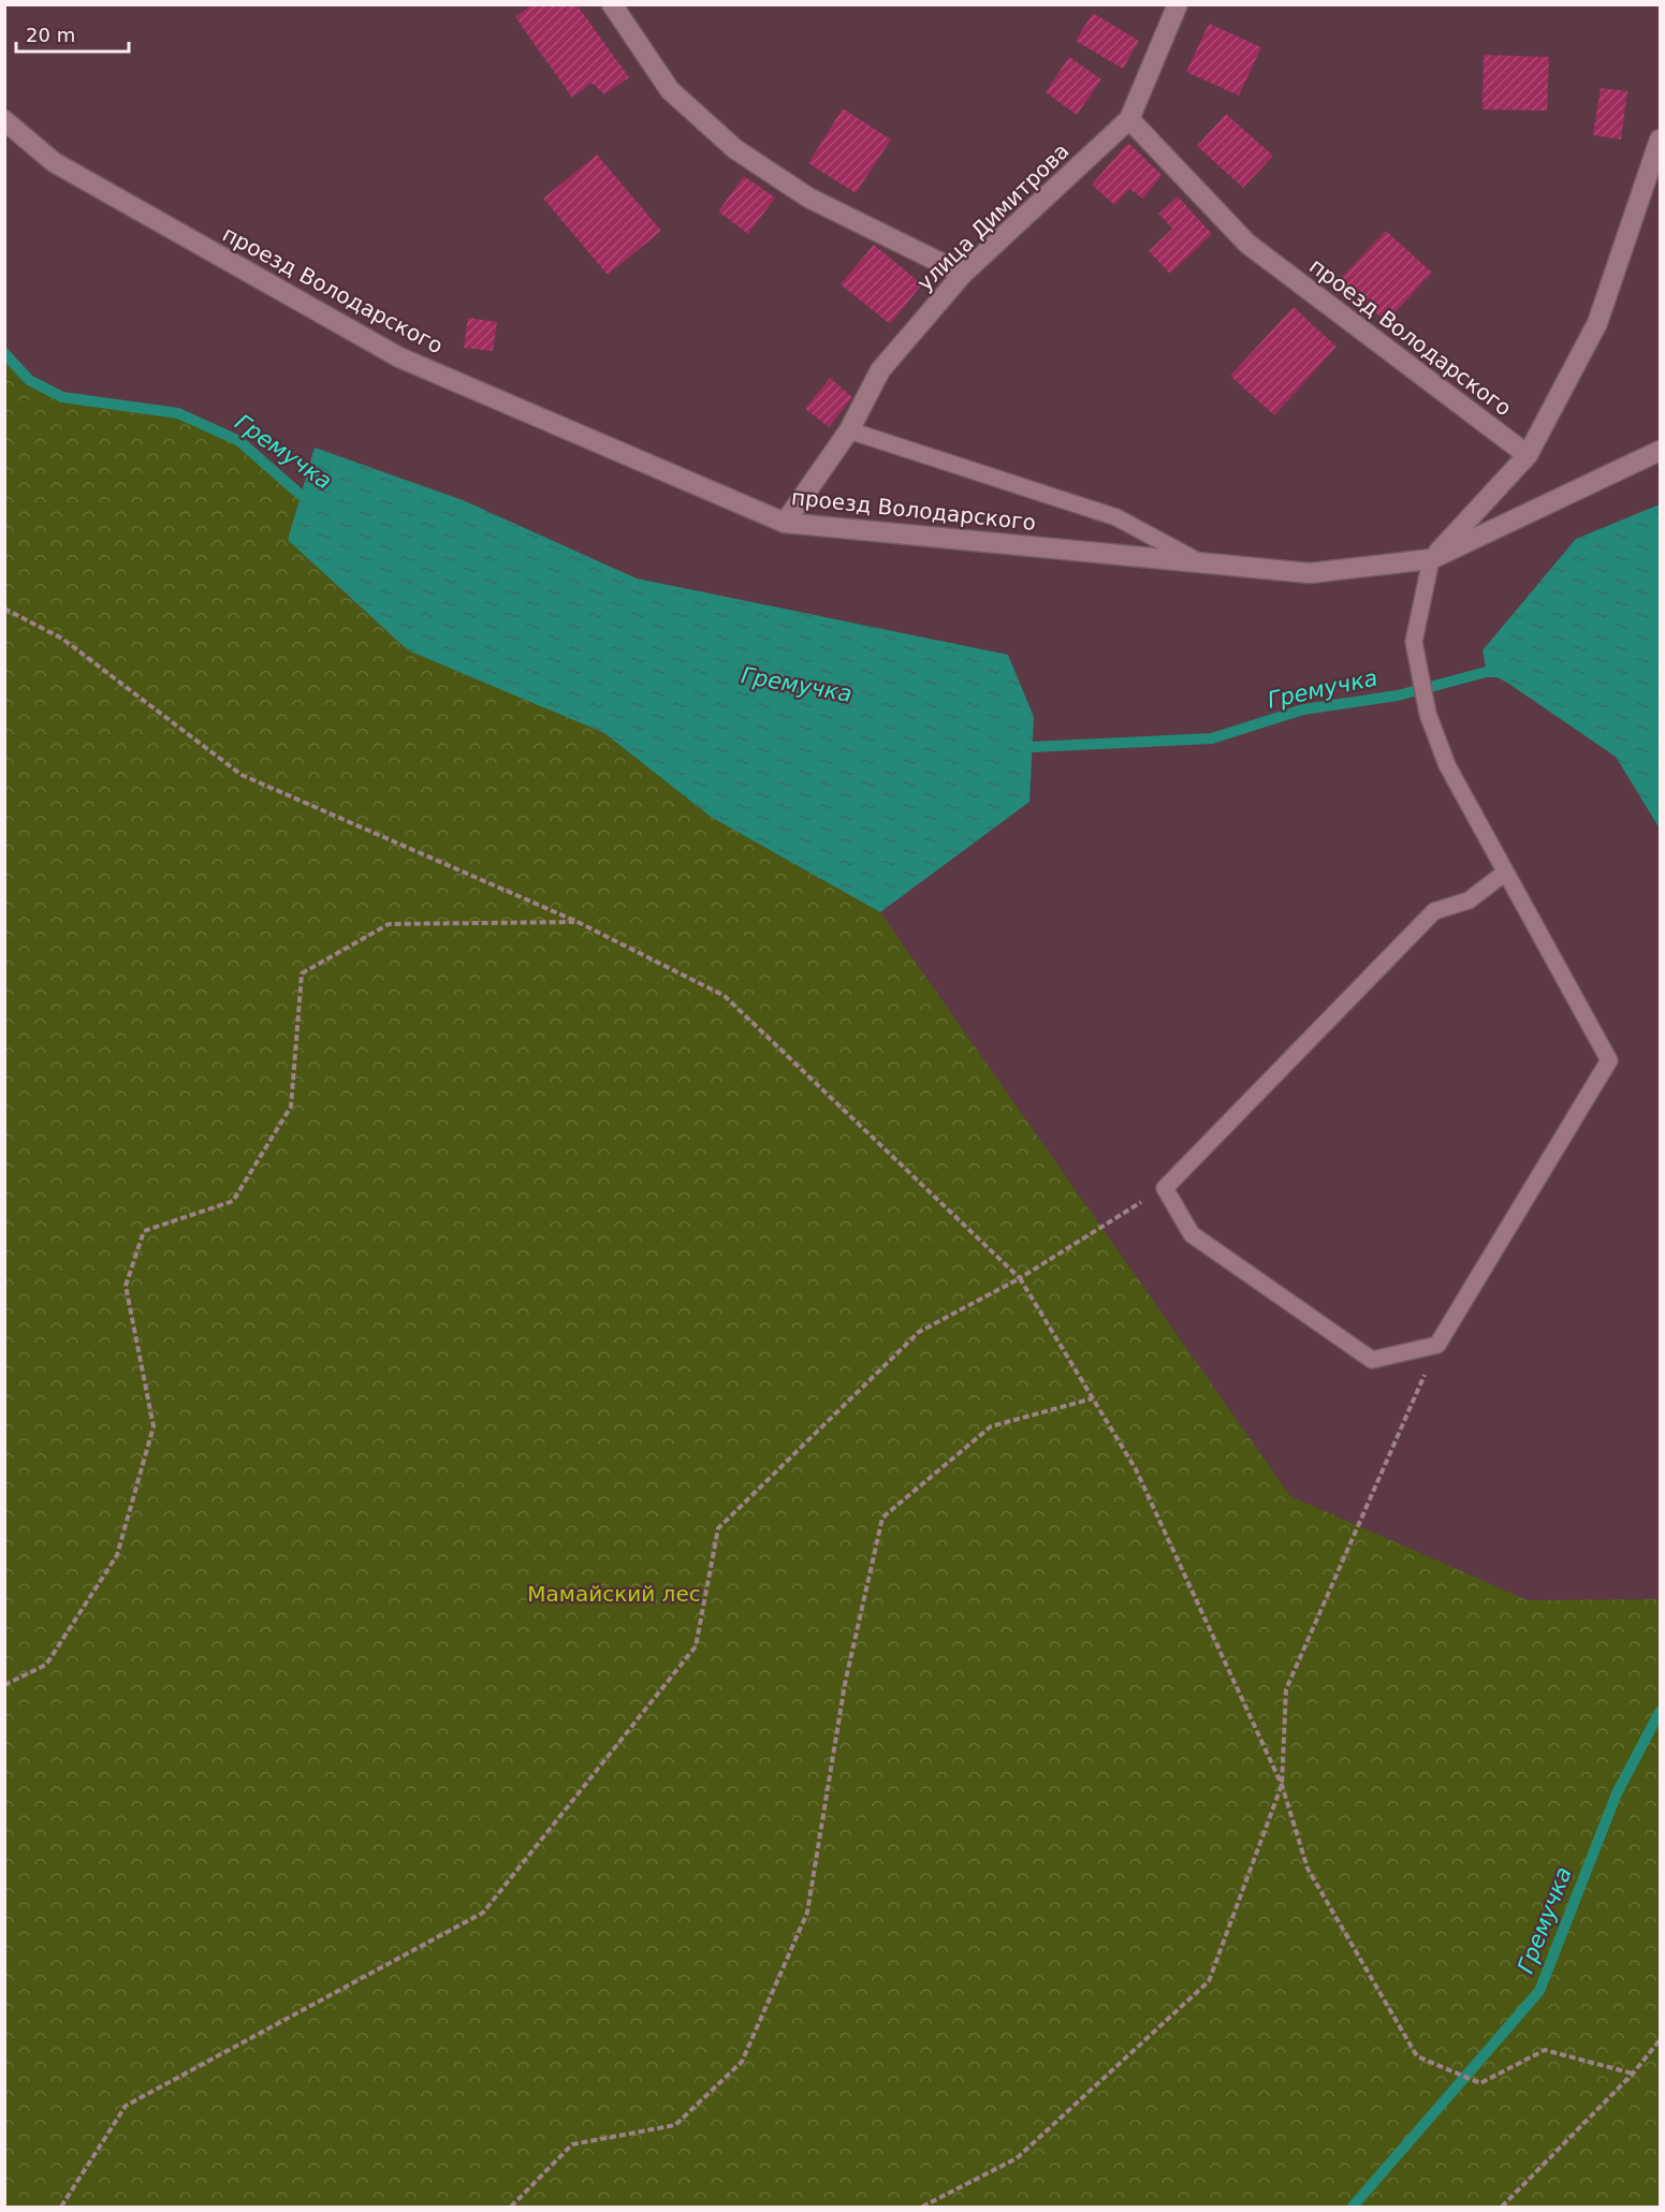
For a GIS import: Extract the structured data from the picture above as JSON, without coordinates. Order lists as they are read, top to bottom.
{
  "streets": {
    "street": ["улица Димитрова", "проезд Володарского"]
  },
  "crossings": [
    ["улица Димитрова", "проезд Володарского"]
  ],
  "water": ["Гремучка"],
  "parks": ["Мамайский лес"],
  "scale_bar": "20 m"
}
